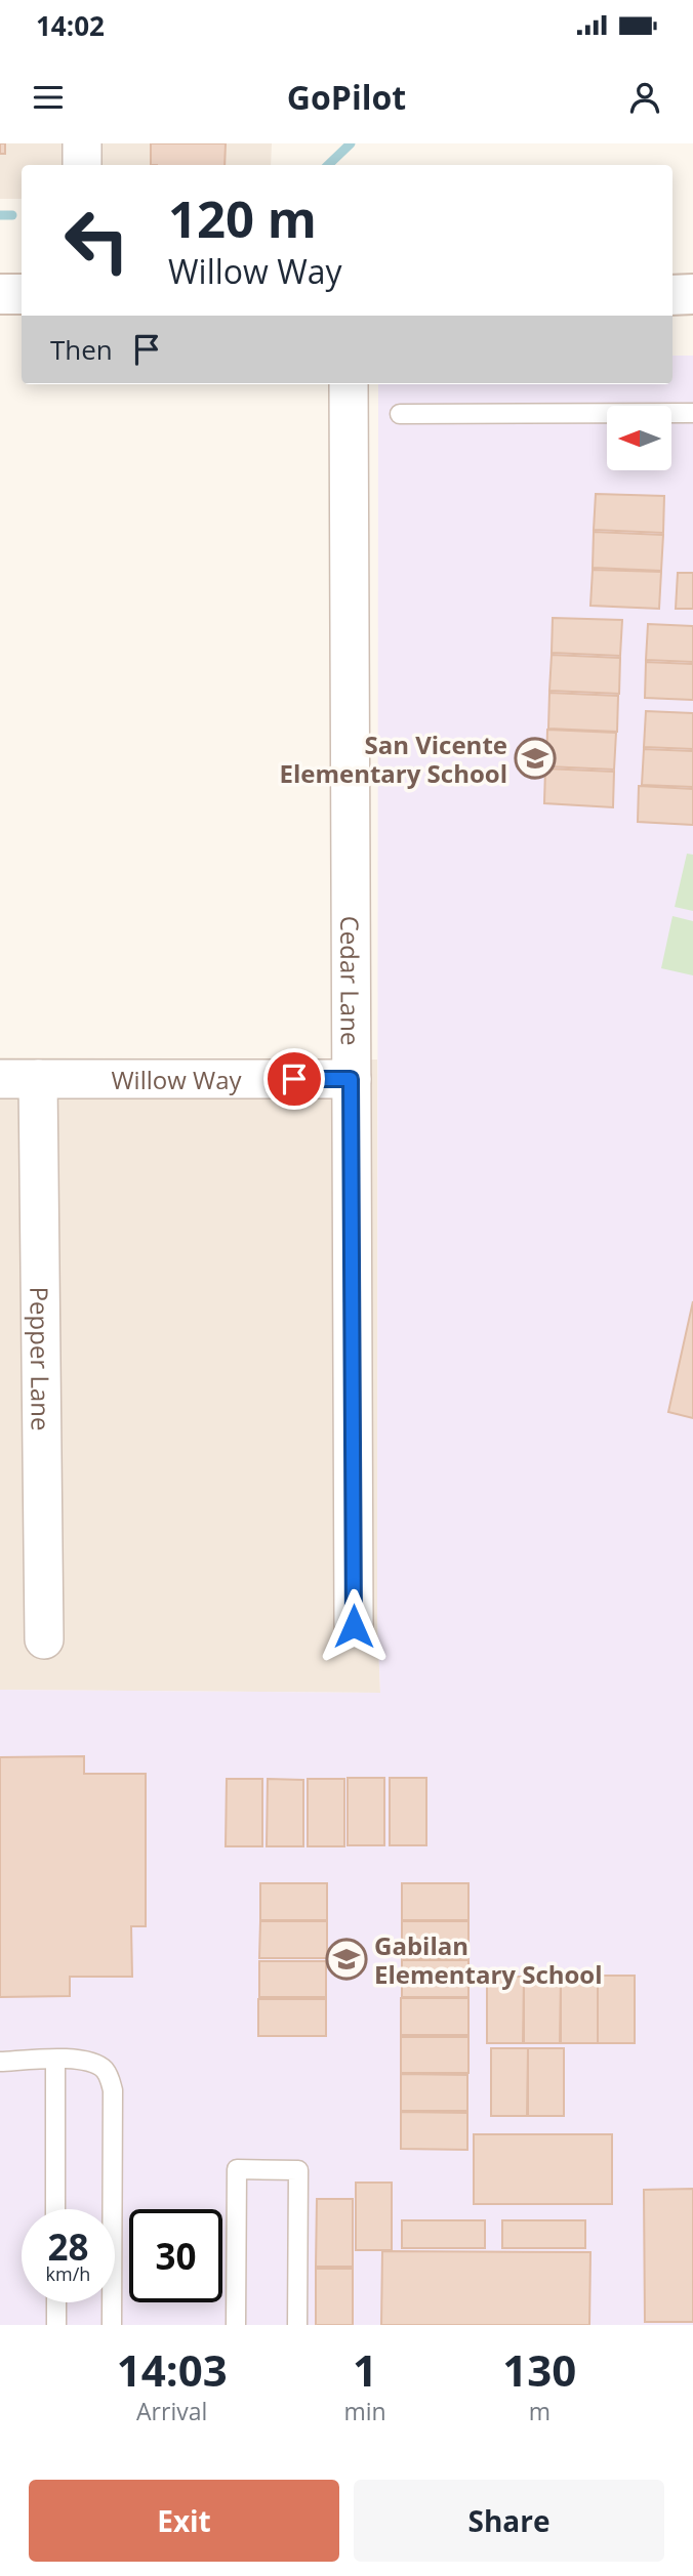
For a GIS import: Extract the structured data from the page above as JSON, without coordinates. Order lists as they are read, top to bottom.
{
  "streets": {
    "street": ["Cedar Lane", "Willow Way", "Pepper Lane"]
  },
  "crossings": [
    ["Cedar Lane", "Willow Way"],
    ["Willow Way", "Pepper Lane"]
  ],
  "places": {
    "school or university": ["San Vicente Elementary School", "Gabilan Elementary School"]
  },
  "north": "left",
  "page": {
    "status": "14:02",
    "header": "GoPilot",
    "turn": ["120 m", "Willow Way"],
    "then": "Then",
    "speed": "28 km/h",
    "limit": "30",
    "eta": [
      "14:03",
      "Arrival",
      "1",
      "min",
      "130",
      "m"
    ],
    "buttons": ["Exit", "Share"]
  }
}
